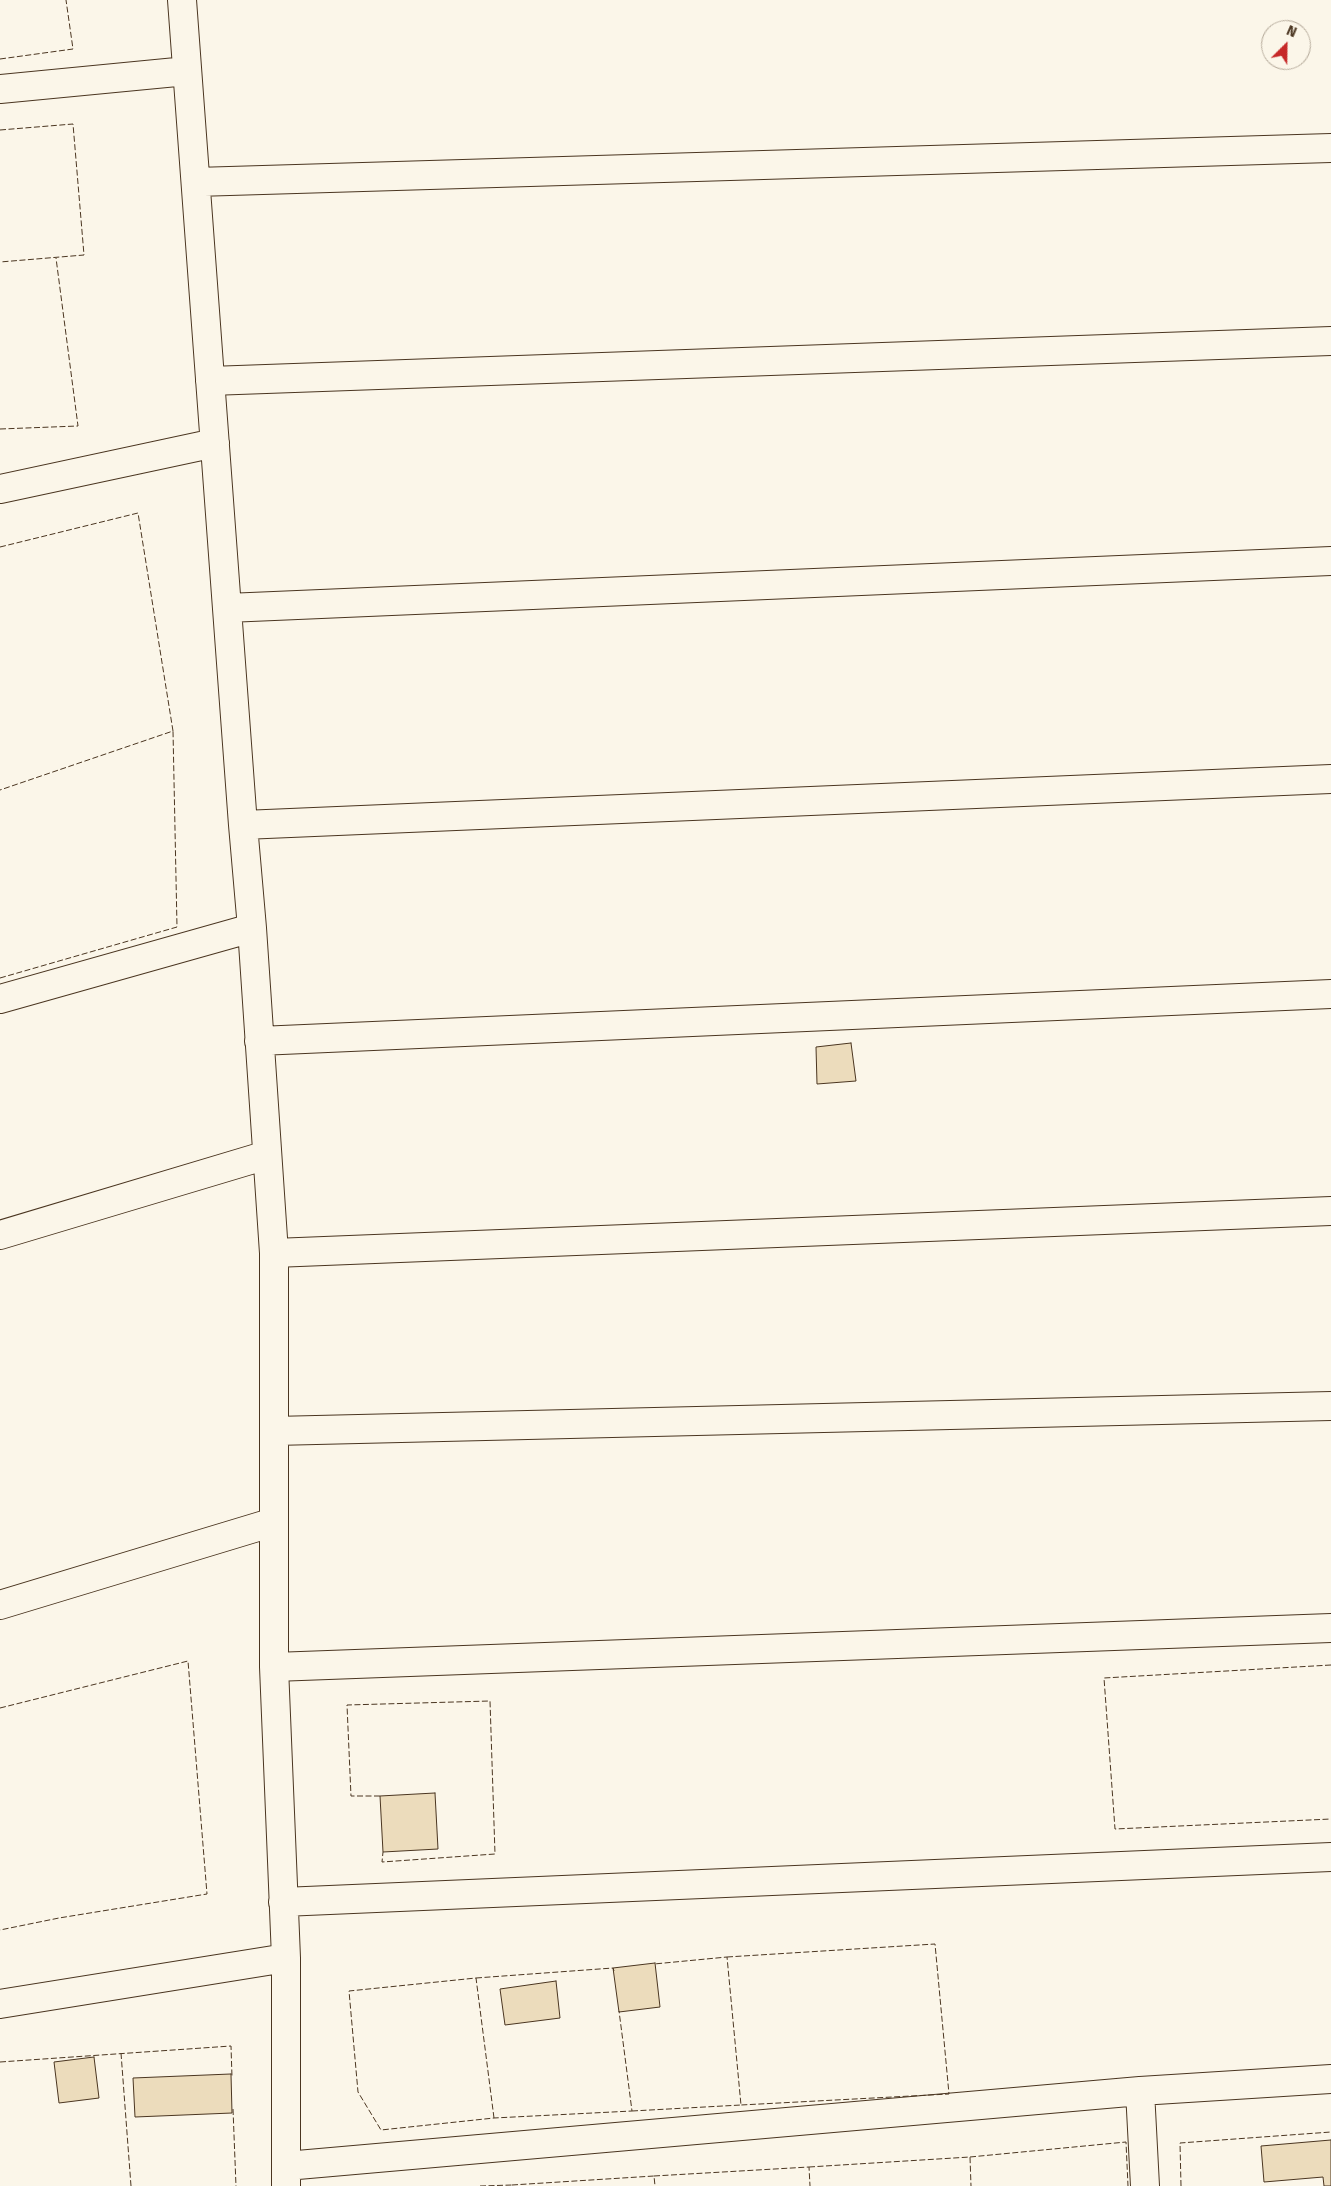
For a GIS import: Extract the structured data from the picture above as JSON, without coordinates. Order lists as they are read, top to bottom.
{
  "north": "top right"
}
